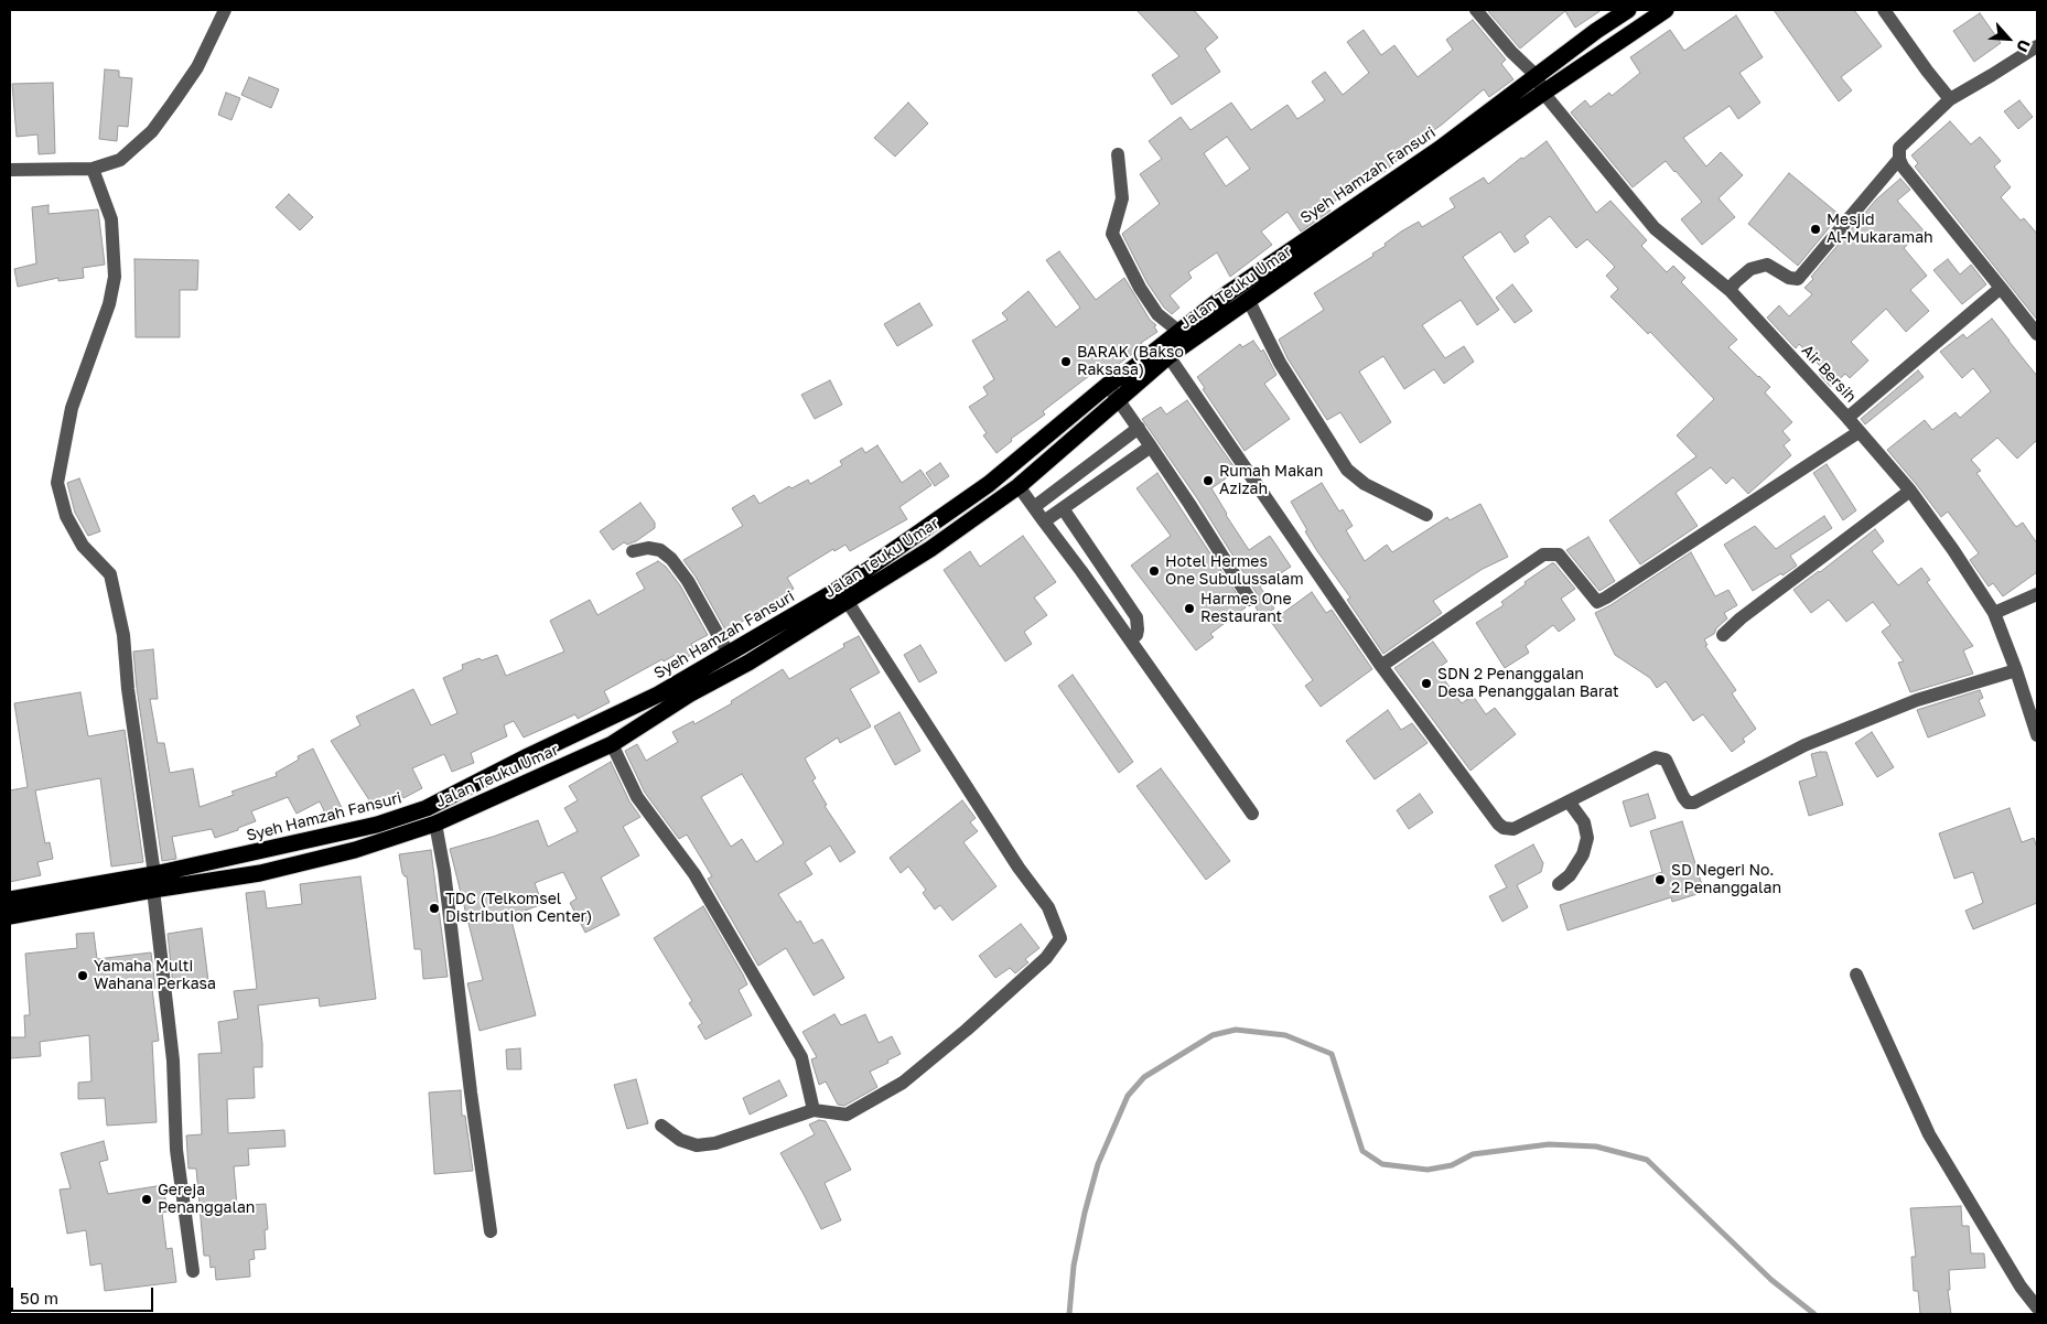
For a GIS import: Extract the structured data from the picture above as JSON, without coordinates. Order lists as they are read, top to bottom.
{
  "streets": {
    "highway": ["Syeh Hamzah Fansuri", "Jalan Teuku Umar"],
    "street": ["Air Bersih"]
  },
  "crossings": [
    ["Syeh Hamzah Fansuri", "Jalan Teuku Umar"],
    ["Syeh Hamzah Fansuri", "Air Bersih"],
    ["Jalan Teuku Umar", "Air Bersih"]
  ],
  "places": [
    "Mesjid Al-Mukaramah",
    "BARAK (Bakso Raksasa)",
    "Rumah Makan Azizah",
    "Hotel Hermes One Subulussalam",
    "Harmes One Restaurant",
    "SDN 2 Penanggalan Desa Penanggalan Barat",
    "SD Negeri No. 2 Penanggalan",
    "TDC (Telkomsel Distribution Center)",
    "Yamaha Multi Wahana Perkasa",
    "Gereja Penanggalan"
  ],
  "scale_bar": "50 m",
  "north": "bottom right"
}
